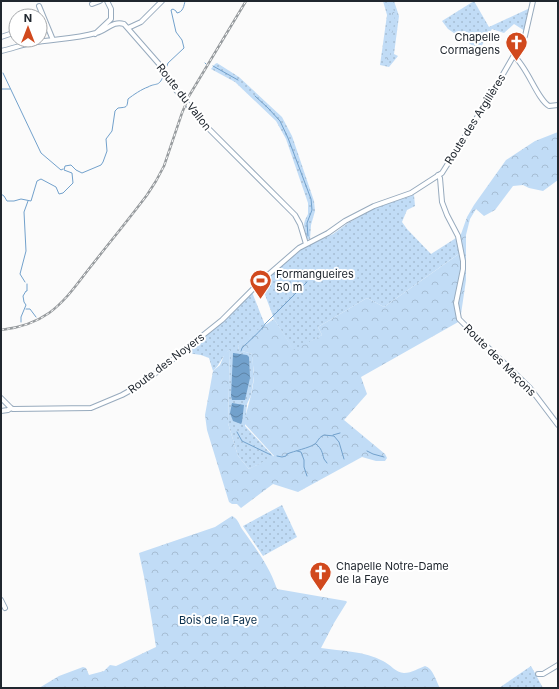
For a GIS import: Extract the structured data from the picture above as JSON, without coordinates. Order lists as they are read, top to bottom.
{
  "streets": {
    "street": [
      "Route du Vallon",
      "Route des Argillères",
      "Route des Maçons",
      "Route des Noyers"
    ]
  },
  "crossings": [
    ["Route du Vallon", "Route des Argillères"],
    ["Route du Vallon", "Route des Noyers"],
    ["Route des Argillères", "Route des Maçons"],
    ["Route des Argillères", "Route des Noyers"]
  ],
  "parks": ["Bois de la Faye"],
  "places": {
    "church": ["Chapelle Cormagens", "Chapelle Notre-Dame de la Faye"],
    "sports": ["Formangueires 50 m"]
  },
  "north": "top"
}
